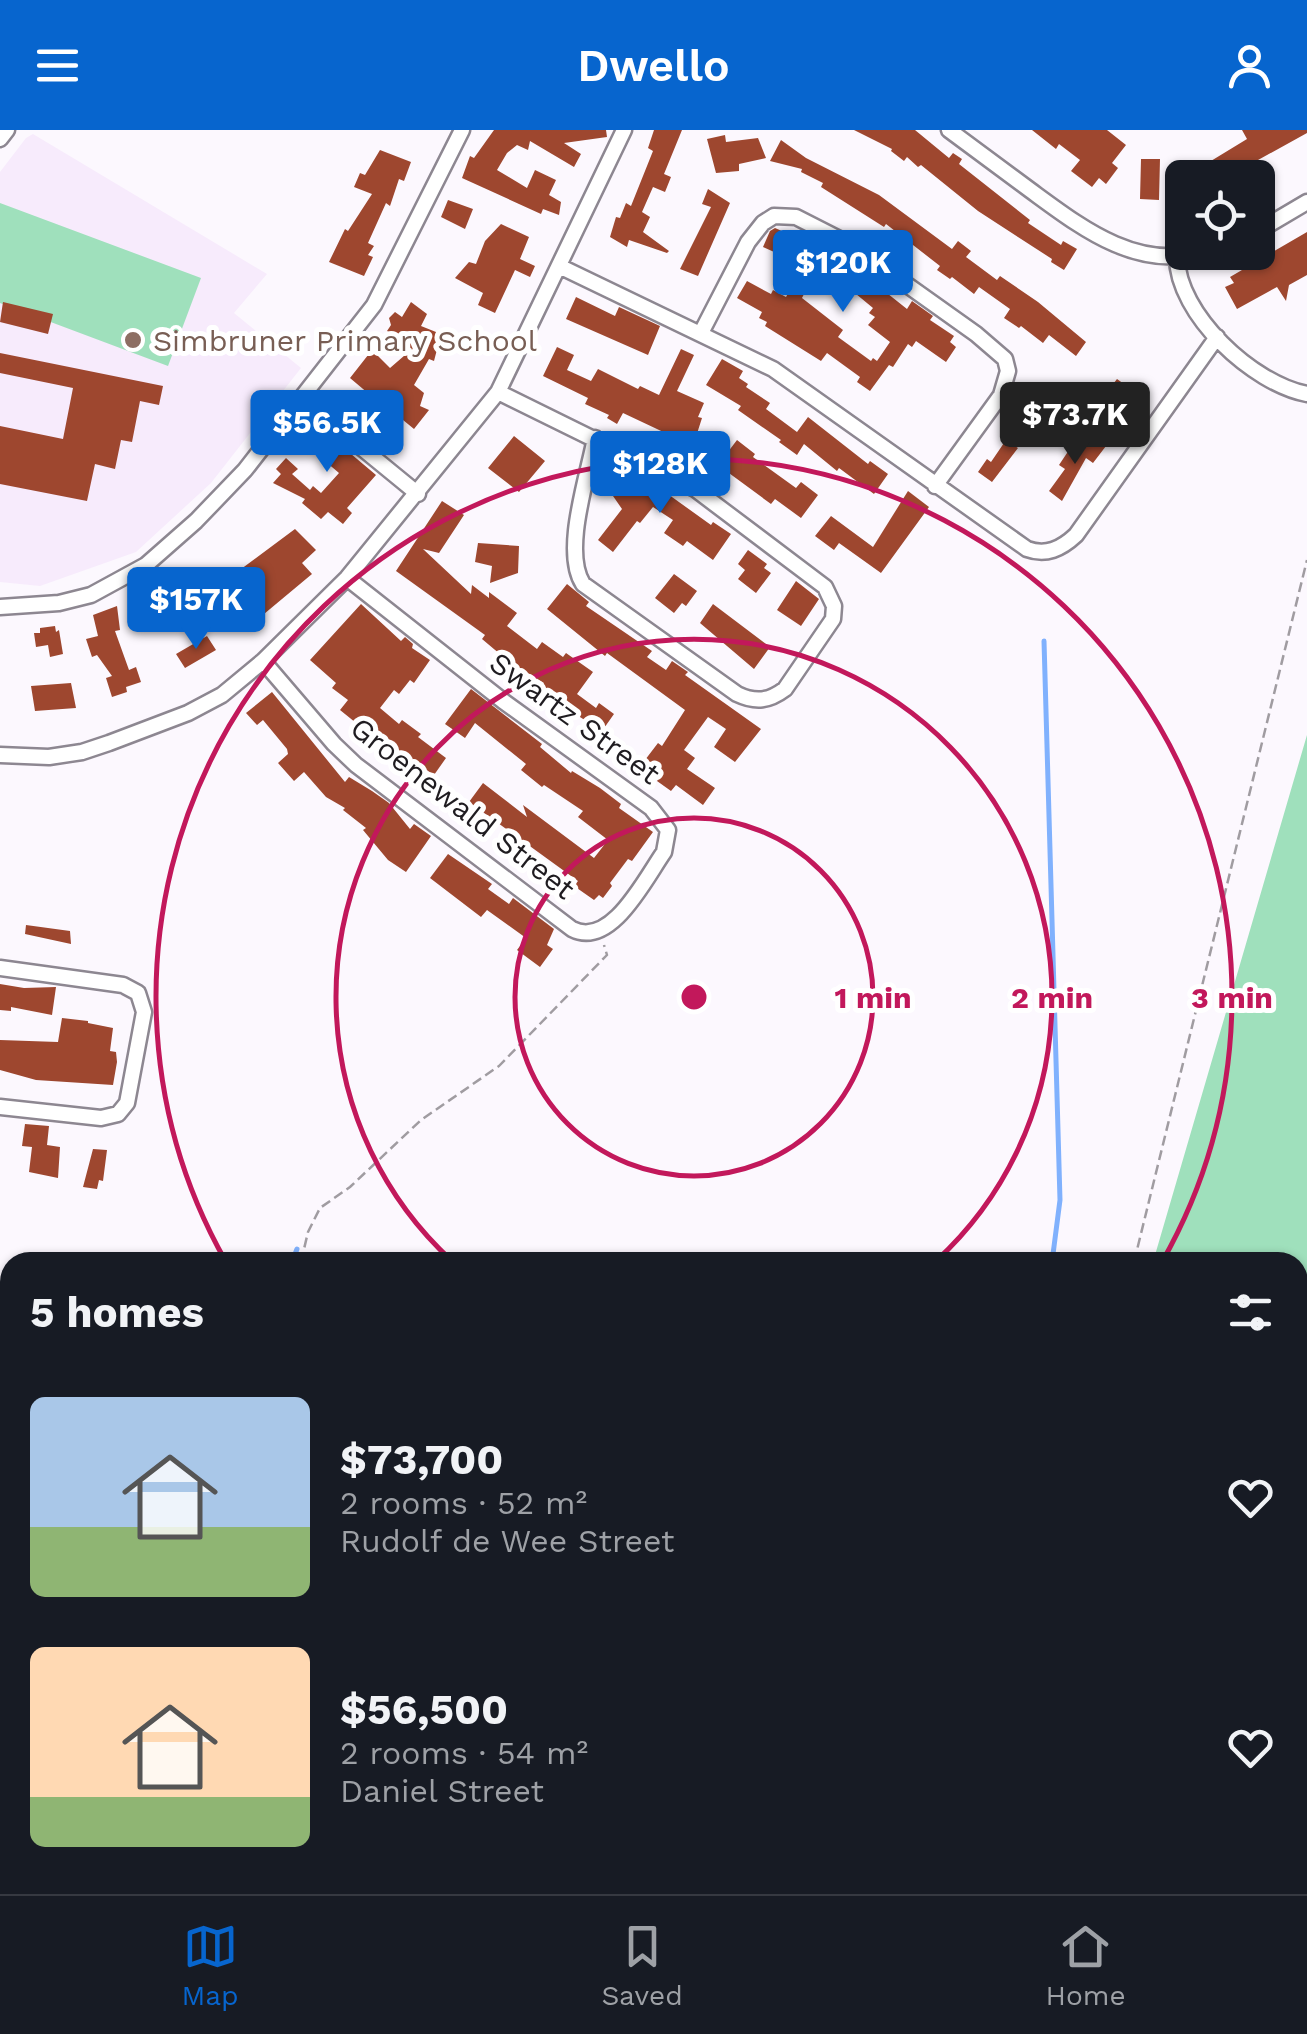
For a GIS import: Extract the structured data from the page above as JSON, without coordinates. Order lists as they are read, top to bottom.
{
  "streets": {
    "street": ["Swartz Street", "Groenewald Street"]
  },
  "crossings": [
    ["Swartz Street", "Groenewald Street"]
  ],
  "places": ["Simbruner Primary School"],
  "page": {
    "header": "Dwello",
    "price": [
      "$120K",
      "$73.7K",
      "$56.5K",
      "$128K",
      "$157K"
    ],
    "heading": "5 homes",
    "list": [
      {
        "name": "$73,700",
        "note": "2 rooms · 52 m² · Rudolf de Wee Street"
      },
      {
        "name": "$56,500",
        "note": "2 rooms · 54 m² · Daniel Street"
      }
    ],
    "tabs": ["Map", "Saved", "Home"]
  },
  "rings": ["1 min", "2 min", "3 min"]
}
